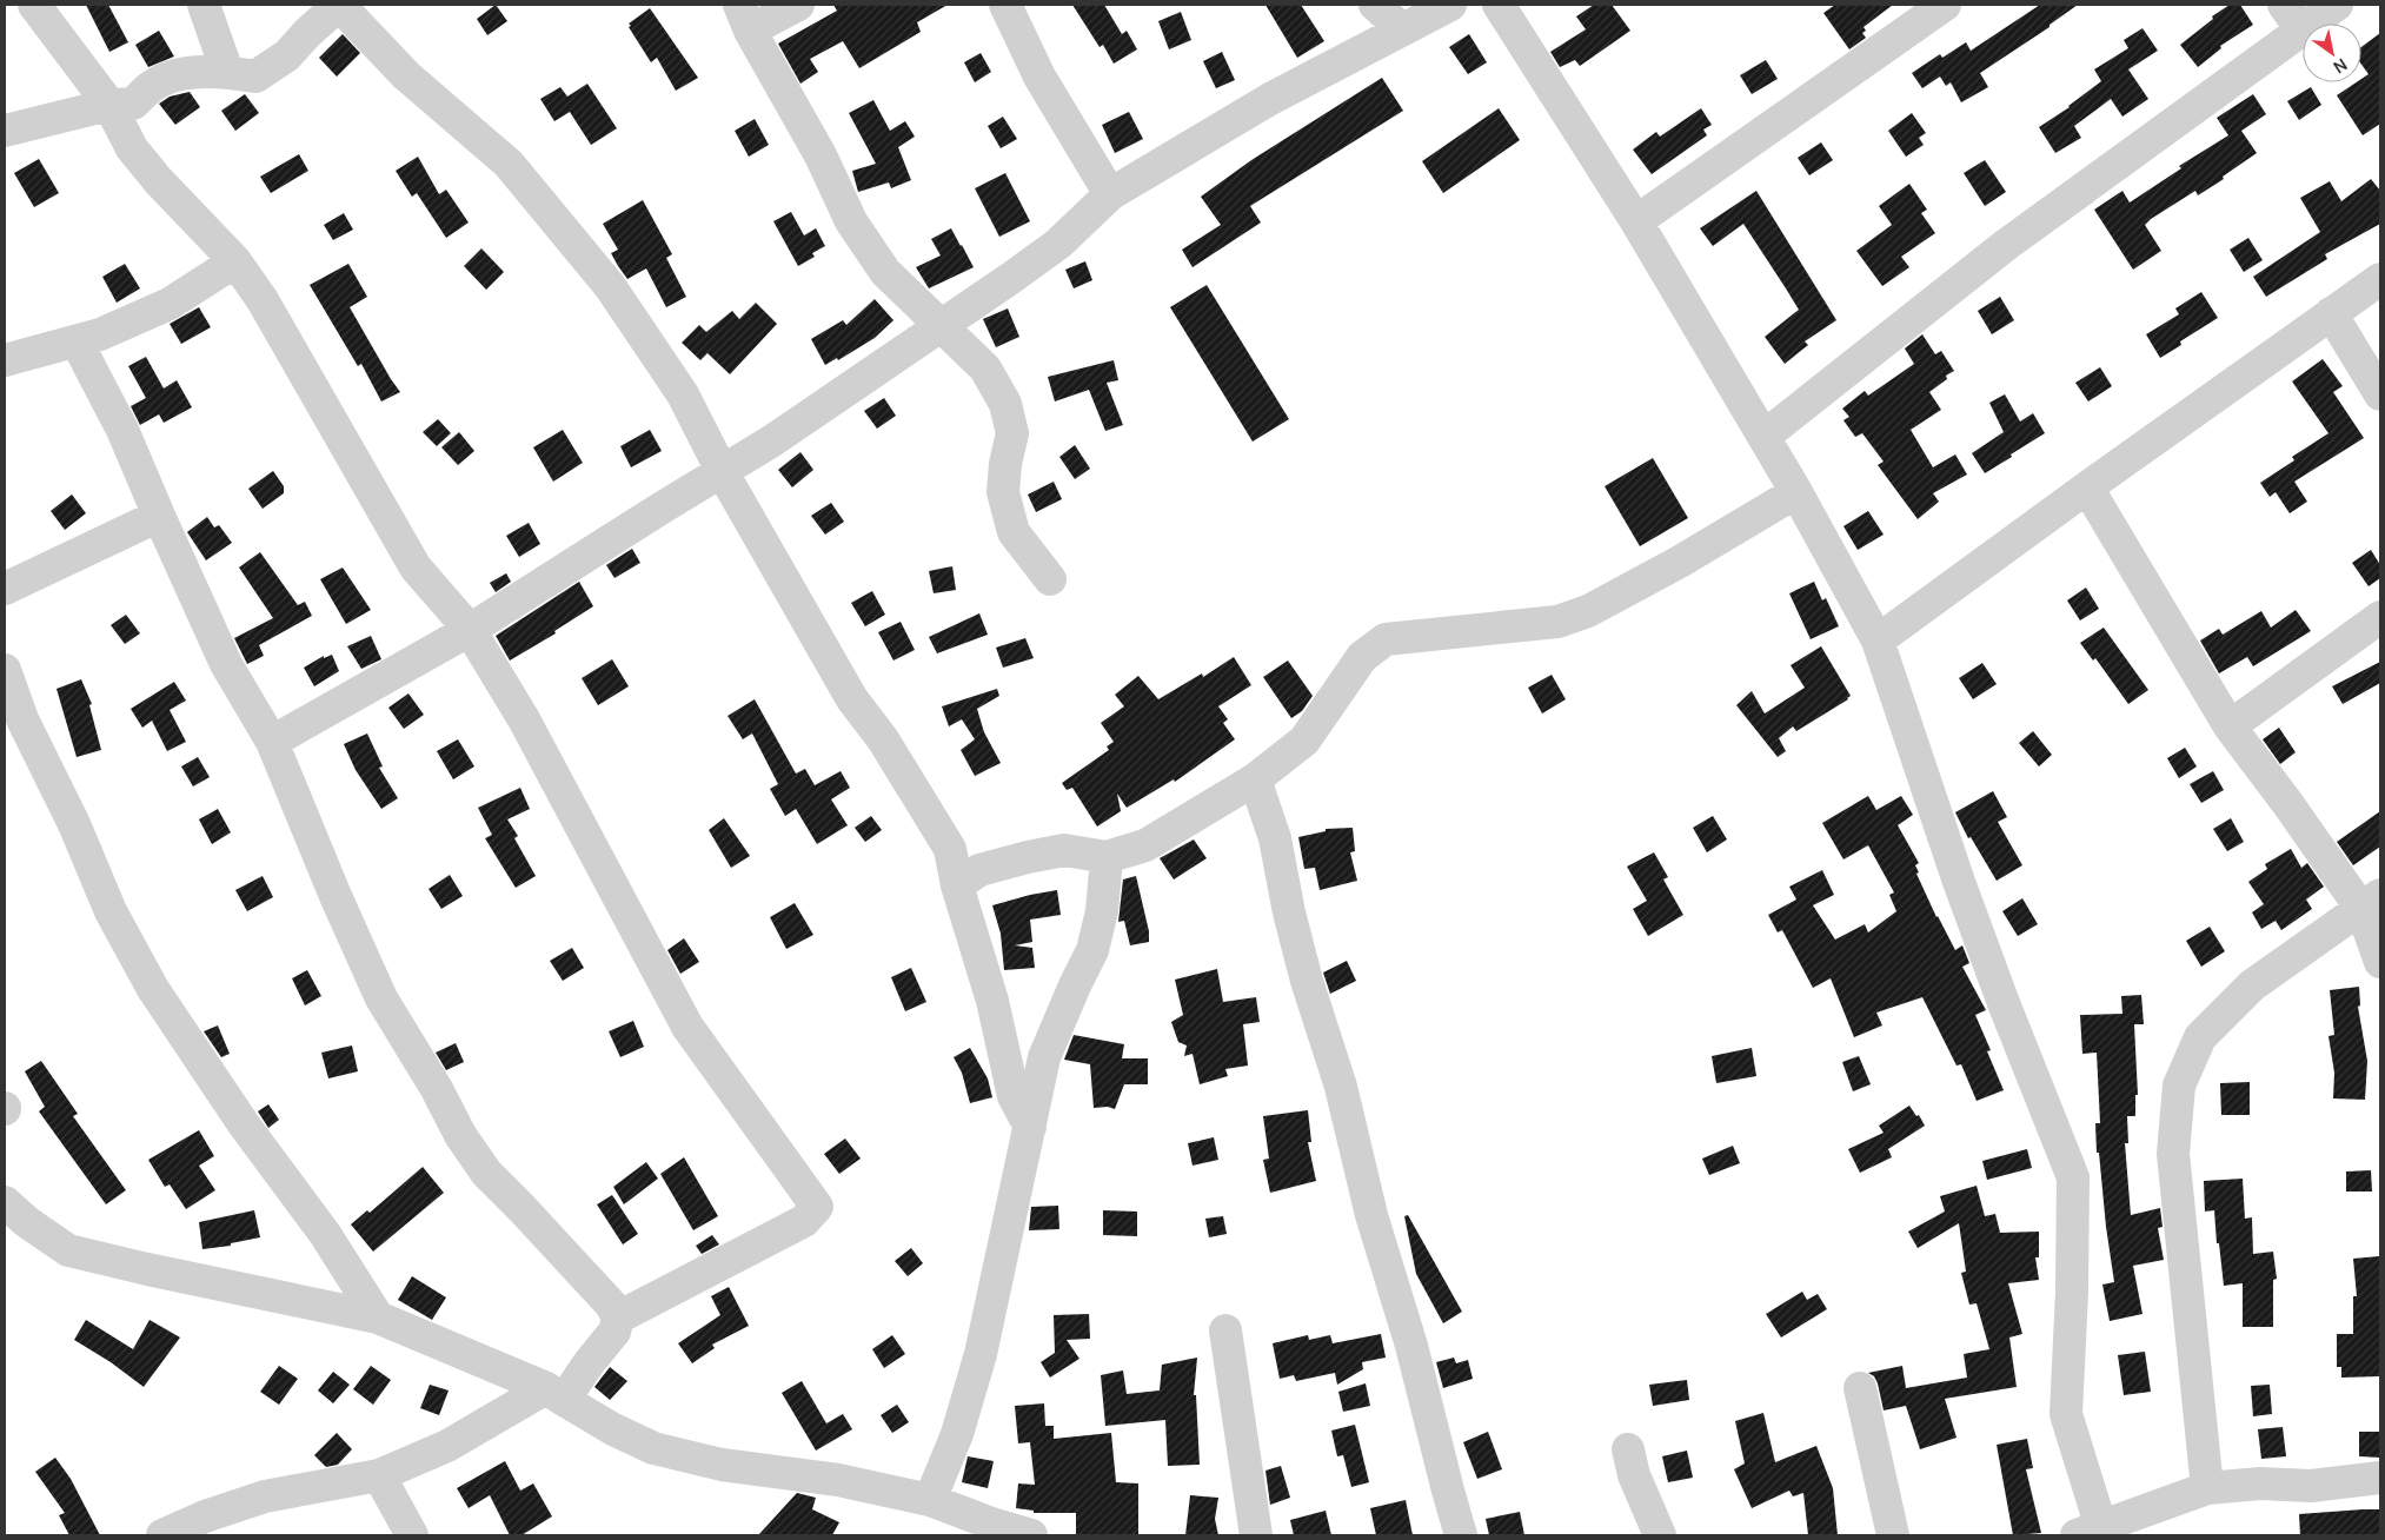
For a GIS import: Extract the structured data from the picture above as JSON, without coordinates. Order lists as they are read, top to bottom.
{
  "north": "bottom right"
}
